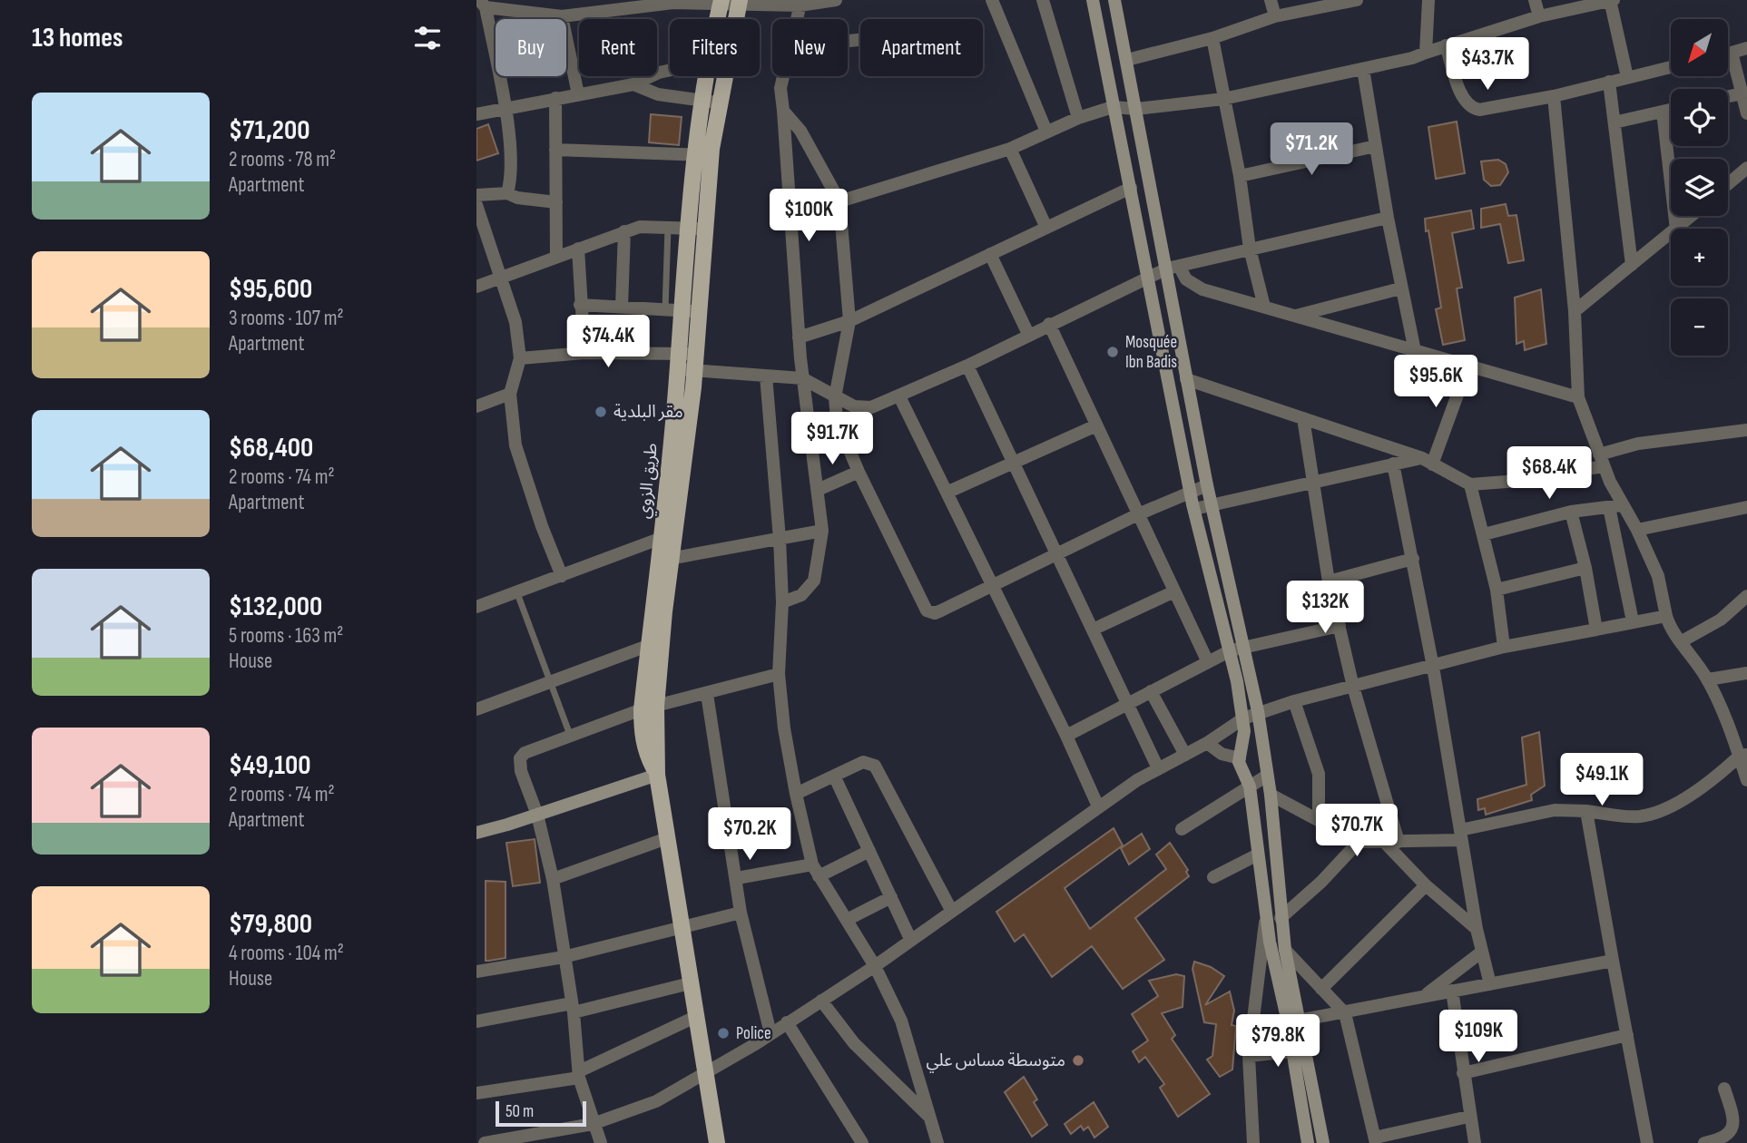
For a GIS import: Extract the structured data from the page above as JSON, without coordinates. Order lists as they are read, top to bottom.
{
  "streets": {
    "main road": ["طريق الزوي"]
  },
  "places": [
    "Mosquée Ibn Badis",
    "مقر البلدية",
    "Police",
    "متوسطة مساس علي"
  ],
  "scale_bar": "50 m",
  "north": "bottom left",
  "page": {
    "heading": "13 homes",
    "map_buttons": ["+", "−"],
    "chip": [
      "Buy",
      "Rent",
      "Filters",
      "New",
      "Apartment"
    ],
    "price": [
      "$43.7K",
      "$71.2K",
      "$100K",
      "$74.4K",
      "$95.6K",
      "$91.7K",
      "$68.4K",
      "$132K",
      "$49.1K",
      "$70.7K",
      "$70.2K",
      "$109K",
      "$79.8K"
    ],
    "list": [
      {
        "name": "$71,200",
        "note": "2 rooms · 78 m² · Apartment"
      },
      {
        "name": "$95,600",
        "note": "3 rooms · 107 m² · Apartment"
      },
      {
        "name": "$68,400",
        "note": "2 rooms · 74 m² · Apartment"
      },
      {
        "name": "$132,000",
        "note": "5 rooms · 163 m² · House"
      },
      {
        "name": "$49,100",
        "note": "2 rooms · 74 m² · Apartment"
      },
      {
        "name": "$79,800",
        "note": "4 rooms · 104 m² · House"
      }
    ],
    "scale": "50 m"
  }
}
